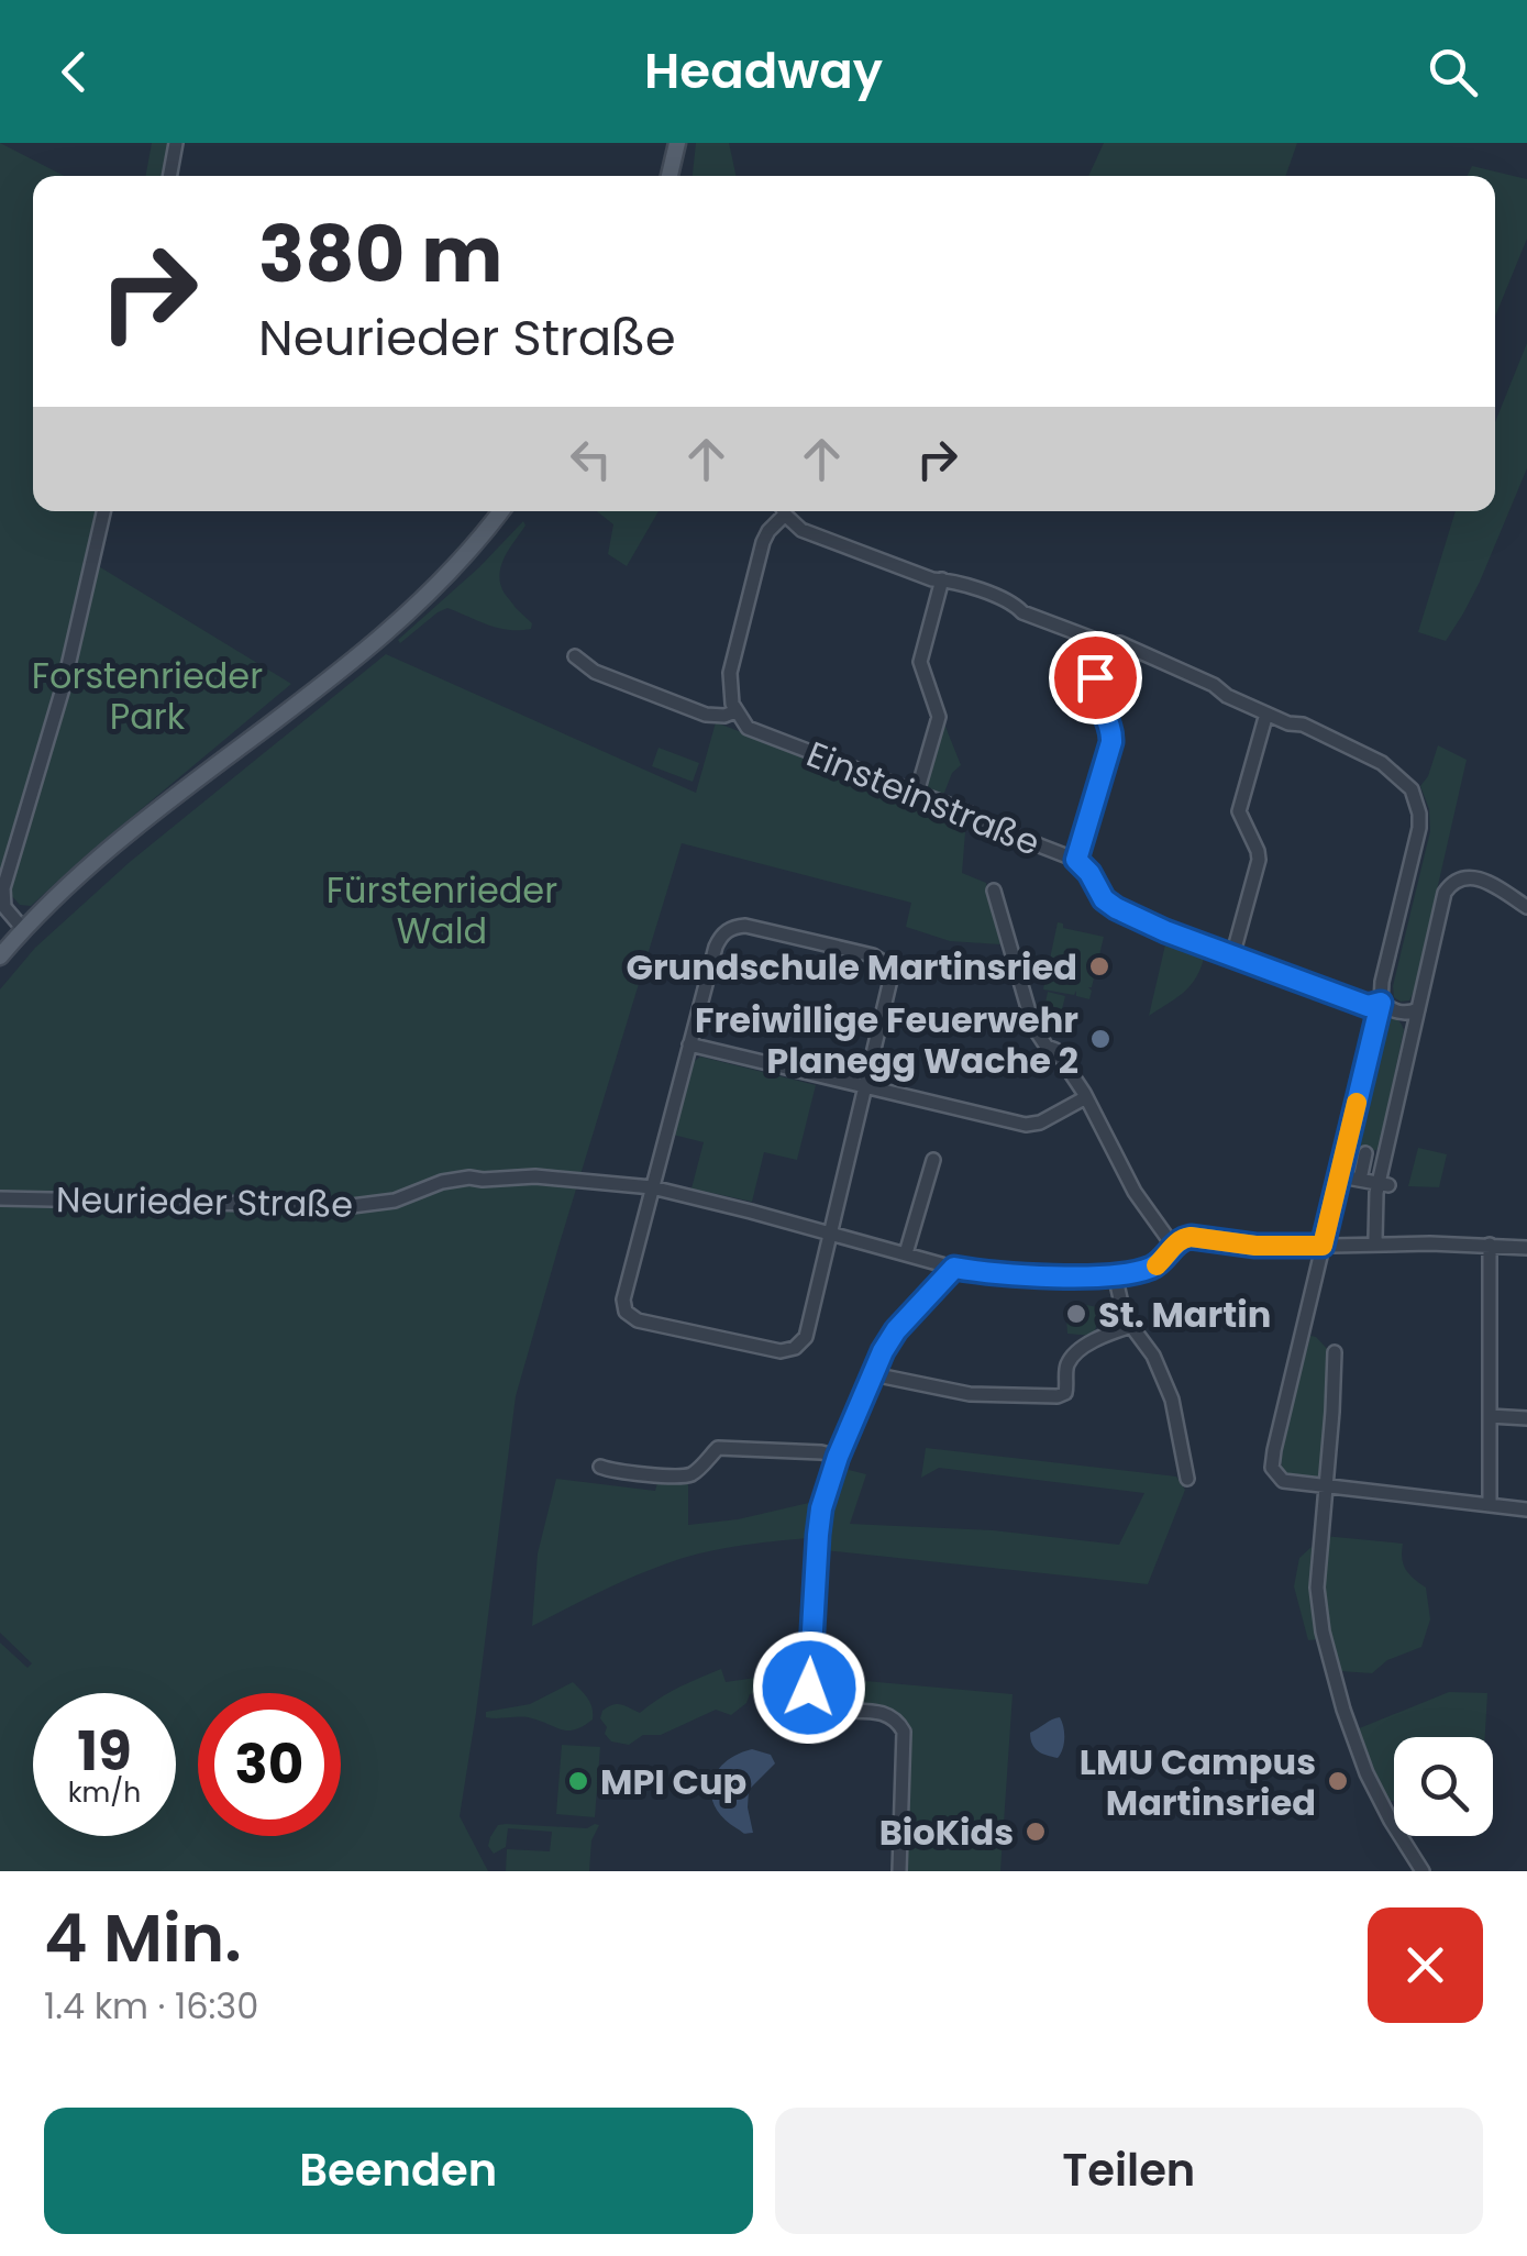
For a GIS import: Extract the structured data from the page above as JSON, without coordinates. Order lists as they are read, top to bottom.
{
  "streets": {
    "street": ["Einsteinstraße", "Neurieder Straße"]
  },
  "parks": ["Forstenrieder Park", "Fürstenrieder Wald"],
  "places": [
    "Grundschule Martinsried",
    "Freiwillige Feuerwehr Planegg Wache 2",
    "St. Martin",
    "MPI Cup",
    "LMU Campus Martinsried",
    "BioKids"
  ],
  "page": {
    "header": "Headway",
    "turn": ["380 m", "Neurieder Straße"],
    "speed": "19 km/h",
    "limit": "30",
    "heading": ["4 Min.", "1.4 km · 16:30"],
    "buttons": ["Beenden", "Teilen"]
  }
}
